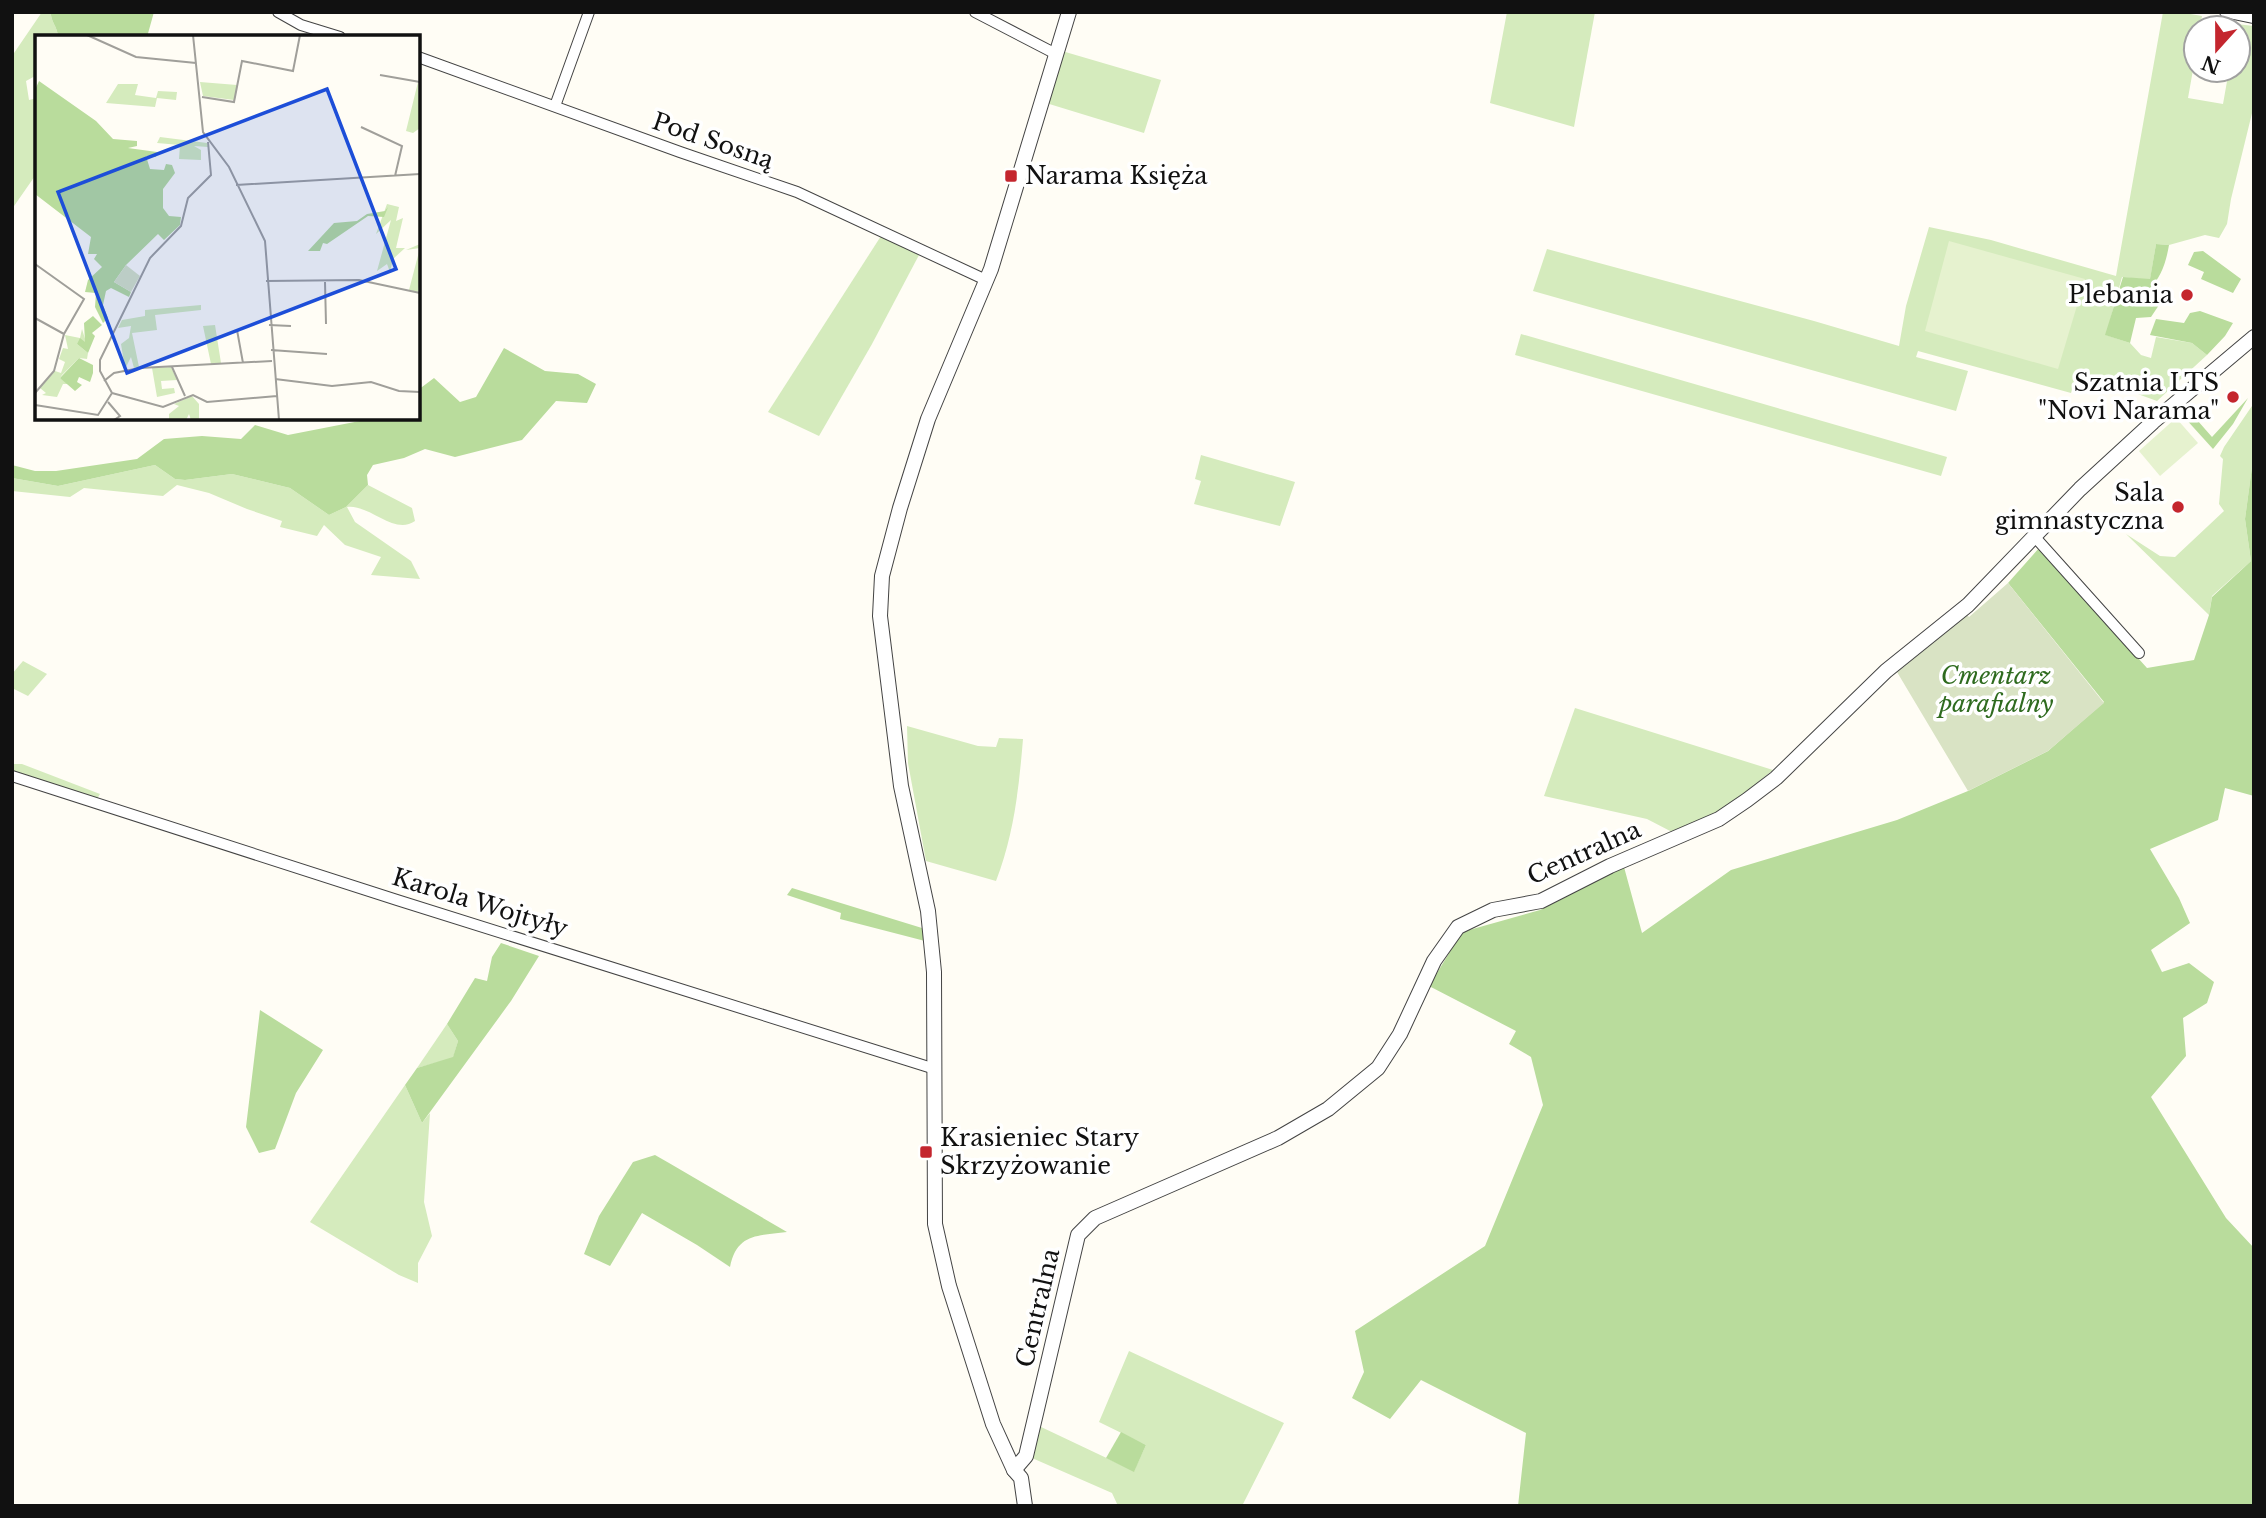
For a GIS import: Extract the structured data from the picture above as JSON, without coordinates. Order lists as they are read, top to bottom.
{
  "streets": {
    "street": ["Pod Sosną", "Centralna", "Karola Wojtyły"]
  },
  "parks": ["Cmentarz parafialny"],
  "places": {
    "transit": ["Narama Księża", "Krasieniec Stary Skrzyżowanie"],
    "other": ["Plebania", "Szatnia LTS \"Novi Narama\"", "Sala gimnastyczna"]
  },
  "north": "bottom"
}
